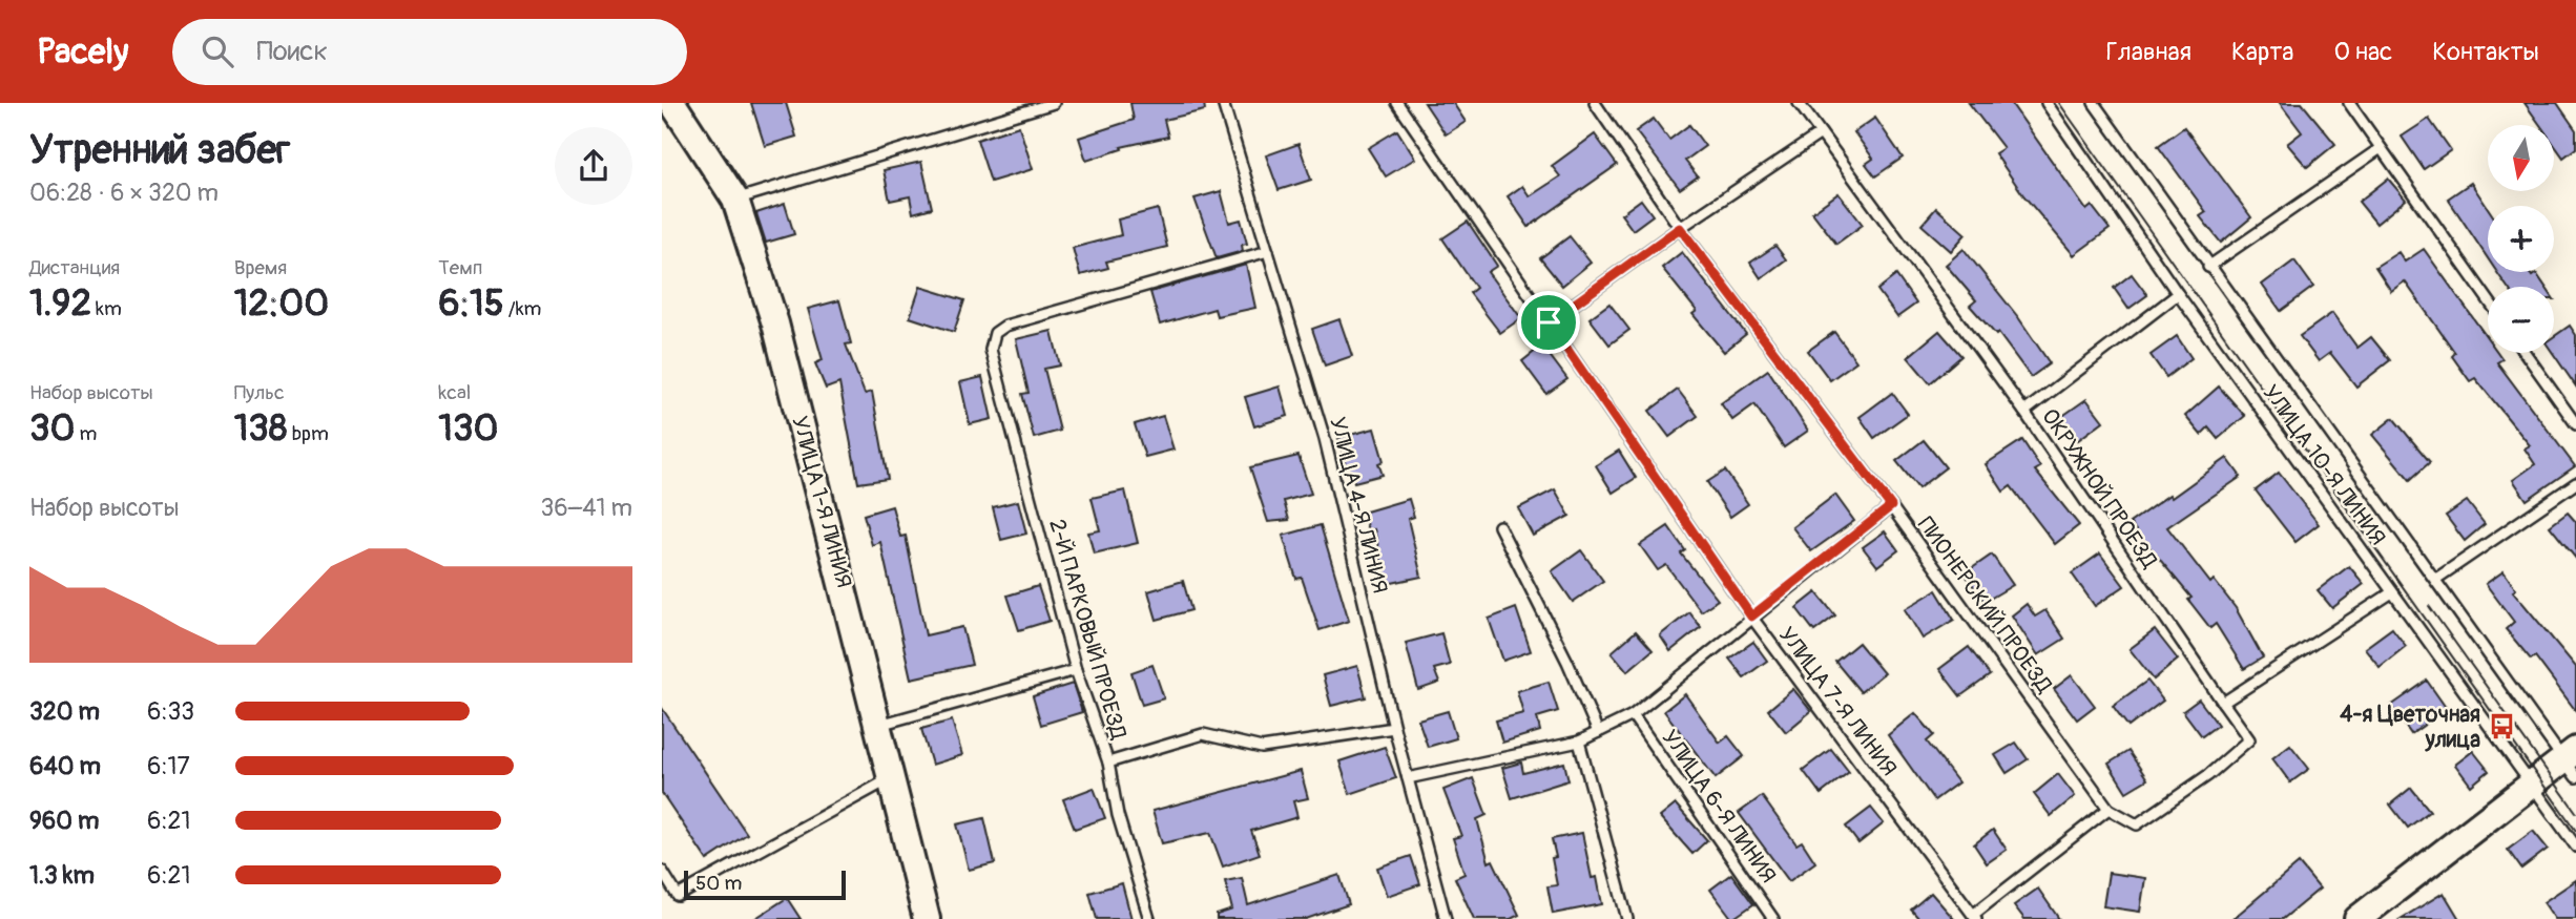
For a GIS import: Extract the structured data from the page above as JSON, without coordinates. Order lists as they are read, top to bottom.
{
  "streets": {
    "main road": ["УЛИЦА 1-Я ЛИНИЯ"],
    "lane": [
      "УЛИЦА 10-Я ЛИНИЯ",
      "ОКРУЖНОЙ ПРОЕЗД",
      "УЛИЦА 4-Я ЛИНИЯ",
      "ПИОНЕРСКИЙ ПРОЕЗД",
      "2-Й ПАРКОВЫЙ ПРОЕЗД",
      "УЛИЦА 7-Я ЛИНИЯ",
      "УЛИЦА 6-Я ЛИНИЯ"
    ]
  },
  "crossings": [
    ["ОКРУЖНОЙ ПРОЕЗД", "ПИОНЕРСКИЙ ПРОЕЗД"],
    ["УЛИЦА 4-Я ЛИНИЯ", "2-Й ПАРКОВЫЙ ПРОЕЗД"]
  ],
  "places": {
    "bus stop": ["4-я Цветочная улица"]
  },
  "scale_bar": "50 m",
  "north": "bottom",
  "page": {
    "header": "Pacely",
    "search": "Поиск",
    "nav": [
      "Главная",
      "Карта",
      "О нас",
      "Контакты"
    ],
    "heading": ["Утренний забег", "06:28 · 6 × 320 m"],
    "map_buttons": ["+", "−"],
    "stats": [
      ["Дистанция", "1.92 km"],
      ["Время", "12:00"],
      ["Темп", "6:15 /km"],
      ["Набор высоты", "30 m"],
      ["Пульс", "138 bpm"],
      ["kcal", "130"]
    ],
    "chart": ["Набор высоты", "36–41 m"],
    "list": [
      {
        "name": "320 m",
        "note": "6:33"
      },
      {
        "name": "640 m",
        "note": "6:17"
      },
      {
        "name": "960 m",
        "note": "6:21"
      },
      {
        "name": "1.3 km",
        "note": "6:21"
      }
    ],
    "scale": "50 m"
  }
}
